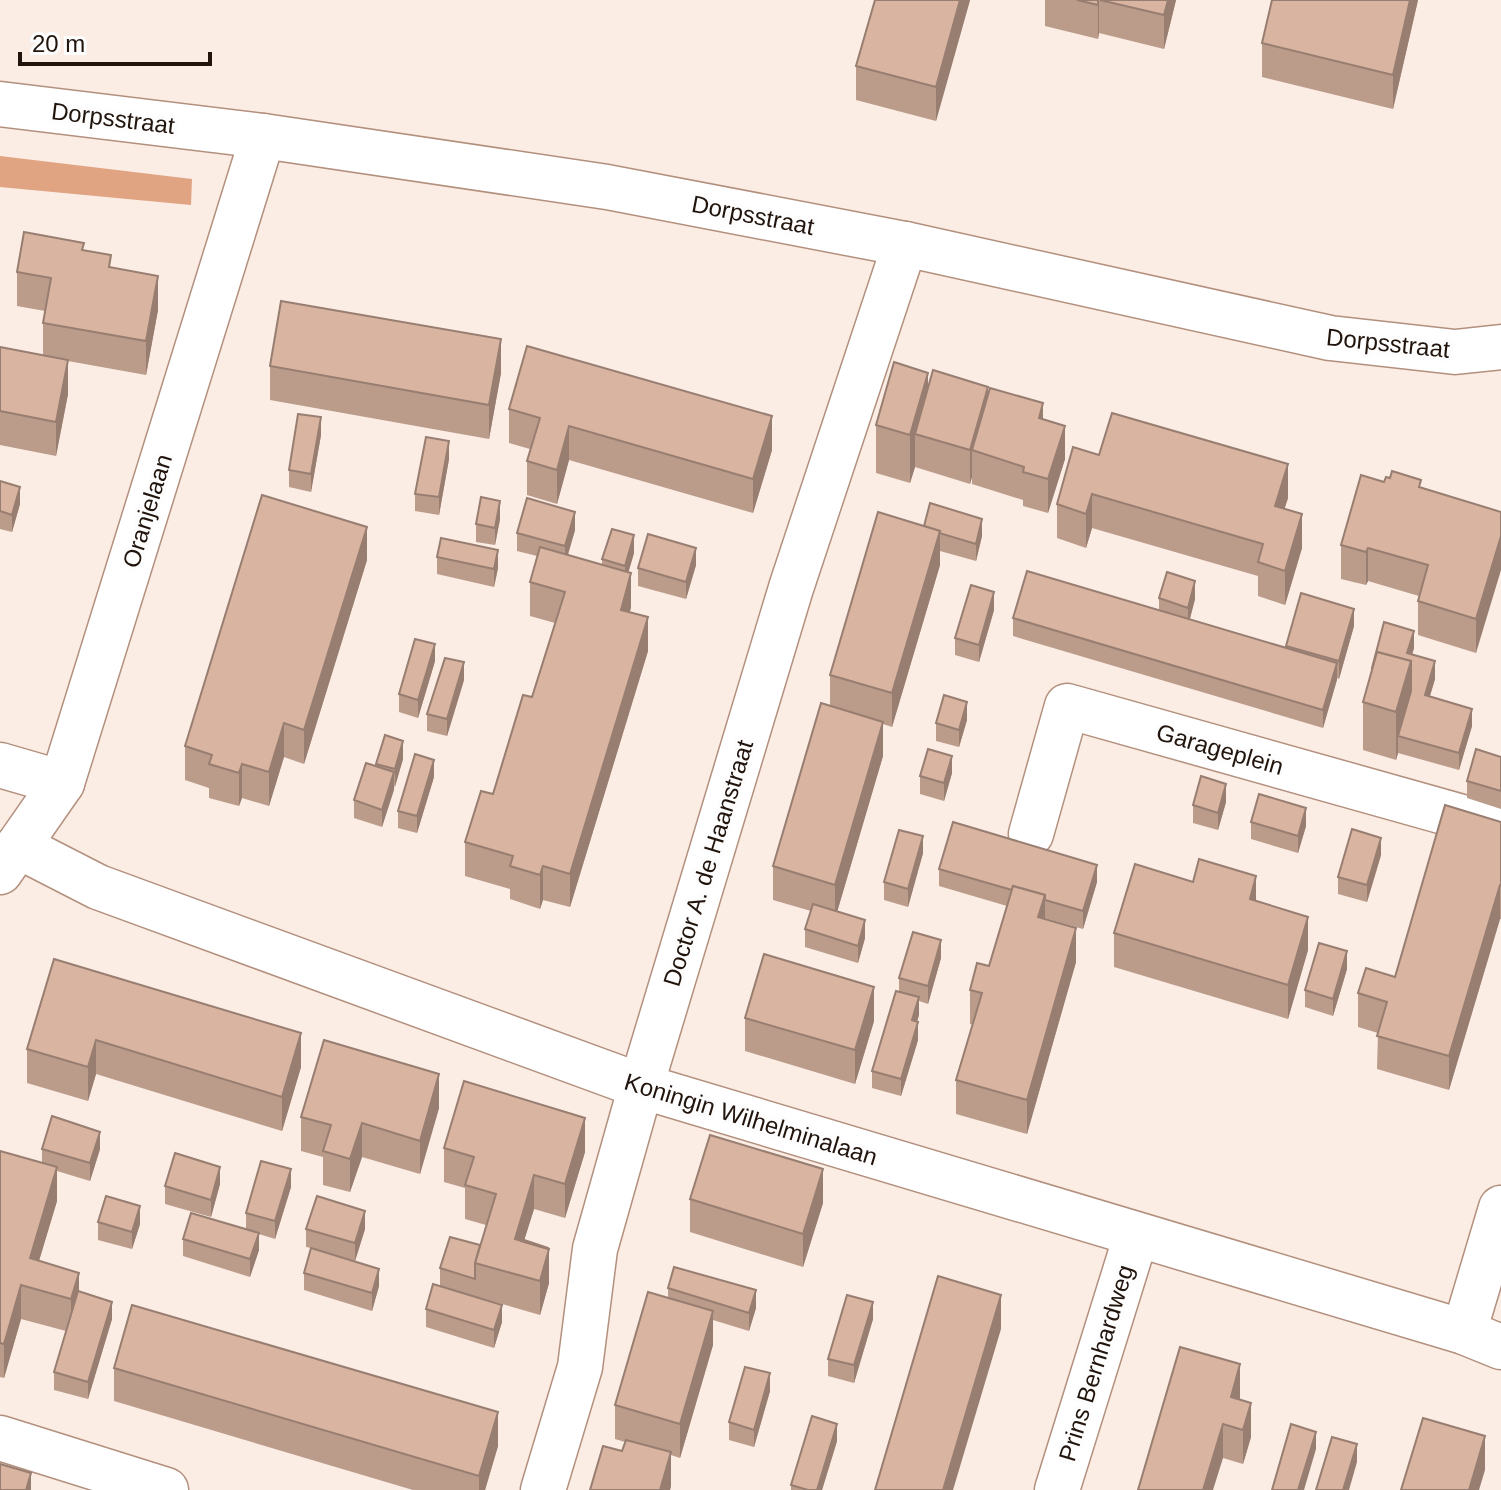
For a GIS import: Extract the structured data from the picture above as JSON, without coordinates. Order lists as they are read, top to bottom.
{
  "streets": {
    "street": [
      "Dorpsstraat",
      "Oranjelaan",
      "Garageplein",
      "Doctor A. de Haanstraat",
      "Koningin Wilhelminalaan",
      "Prins Bernhardweg"
    ]
  },
  "crossings": [
    ["Dorpsstraat", "Oranjelaan"],
    ["Dorpsstraat", "Doctor A. de Haanstraat"],
    ["Oranjelaan", "Koningin Wilhelminalaan"],
    ["Doctor A. de Haanstraat", "Koningin Wilhelminalaan"],
    ["Koningin Wilhelminalaan", "Prins Bernhardweg"]
  ],
  "scale_bar": "20 m"
}
